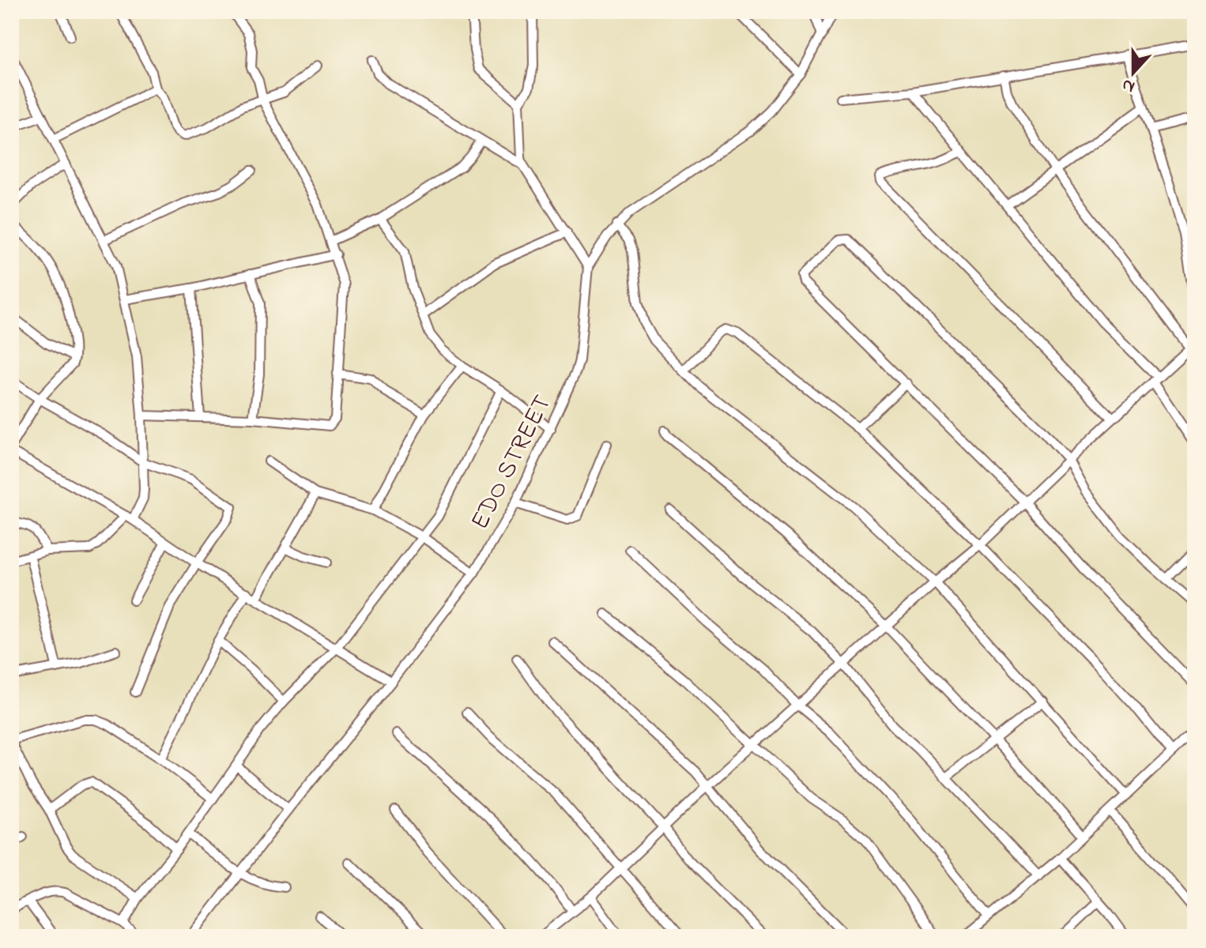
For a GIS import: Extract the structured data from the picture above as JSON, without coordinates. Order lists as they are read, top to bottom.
{
  "streets": {
    "street": ["EDO STREET"]
  },
  "north": "bottom"
}
